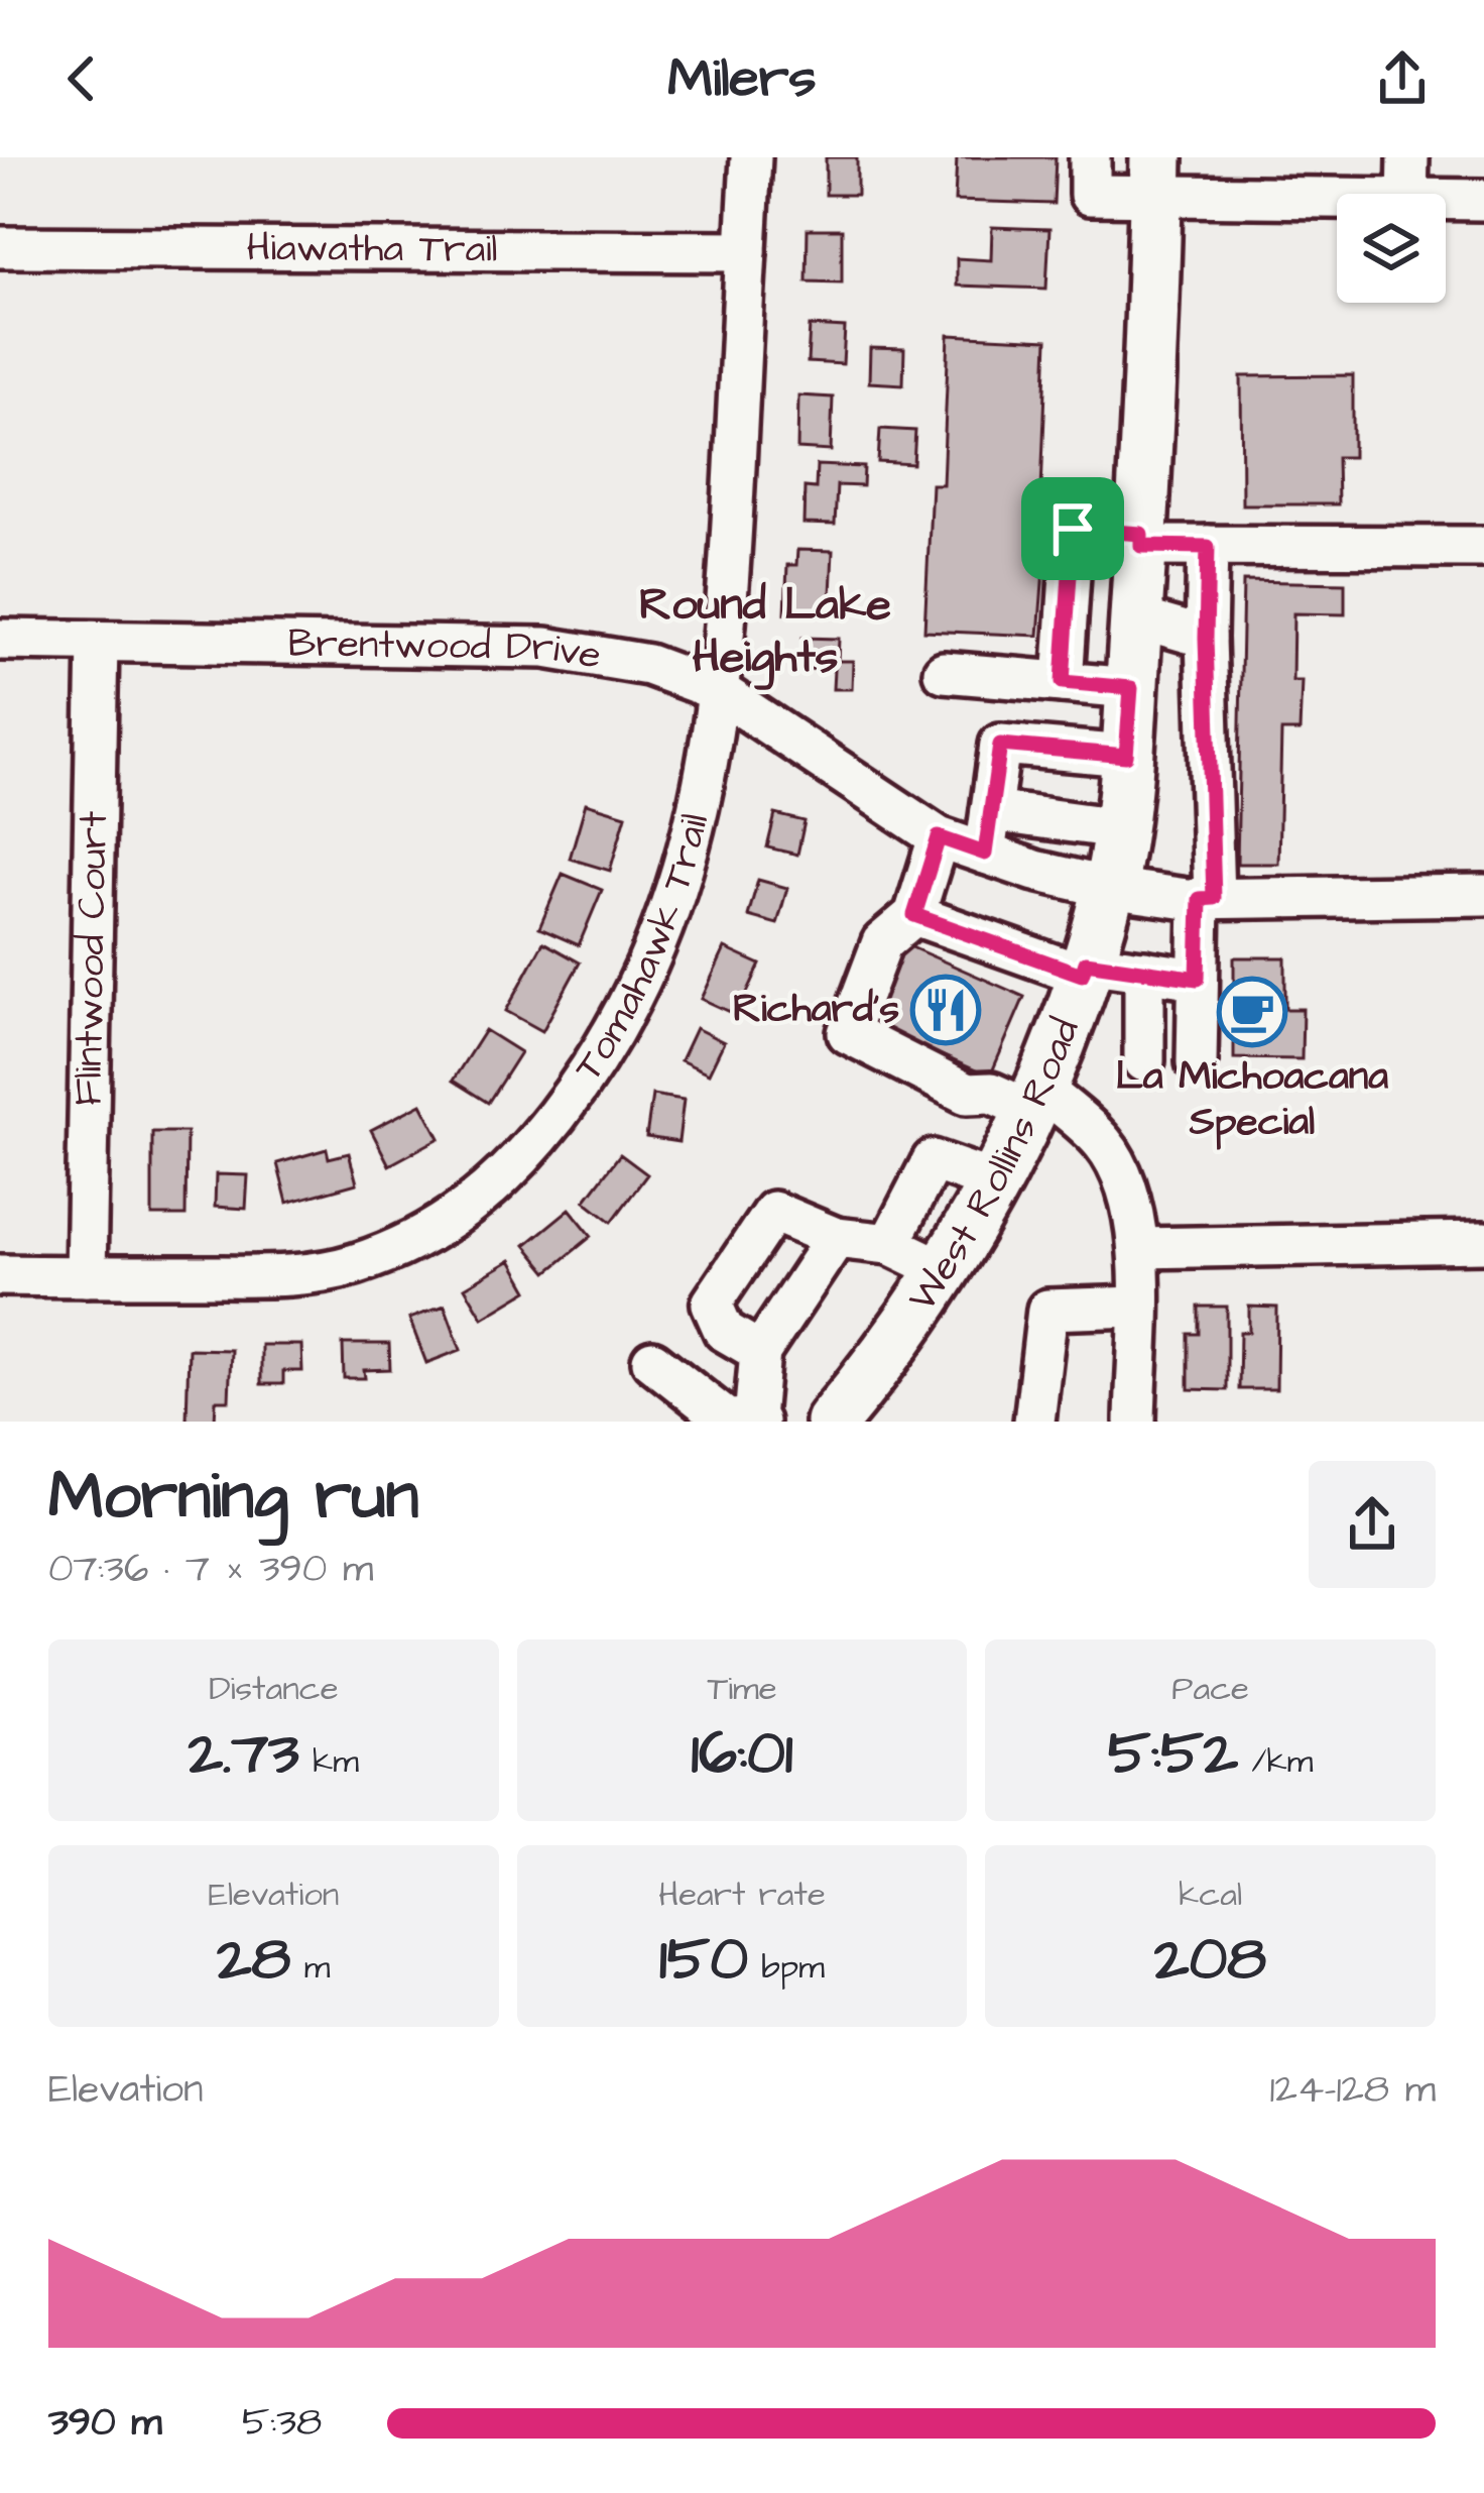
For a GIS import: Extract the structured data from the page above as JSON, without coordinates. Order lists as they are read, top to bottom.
{
  "streets": {
    "main road": ["West Rollins Road"],
    "street": [
      "Hiawatha Trail",
      "Brentwood Drive",
      "Tomahawk Trail",
      "Flintwood Court"
    ]
  },
  "crossings": [
    ["Hiawatha Trail", "Tomahawk Trail"],
    ["Brentwood Drive", "Tomahawk Trail"],
    ["Brentwood Drive", "Flintwood Court"],
    ["Brentwood Drive", "West Rollins Road"],
    ["Tomahawk Trail", "Flintwood Court"]
  ],
  "districts": ["Round Lake Heights"],
  "places": {
    "restaurant": ["Richard's"],
    "cafe": ["La Michoacana Special"]
  },
  "page": {
    "header": "Milers",
    "heading": ["Morning run", "07:36 · 7 × 390 m"],
    "stats": [
      ["Distance", "2.73 km"],
      ["Time", "16:01"],
      ["Pace", "5:52 /km"],
      ["Elevation", "28 m"],
      ["Heart rate", "150 bpm"],
      ["kcal", "208"]
    ],
    "chart": ["Elevation", "124–128 m"],
    "list": [
      {
        "name": "390 m",
        "note": "5:38"
      }
    ]
  }
}
